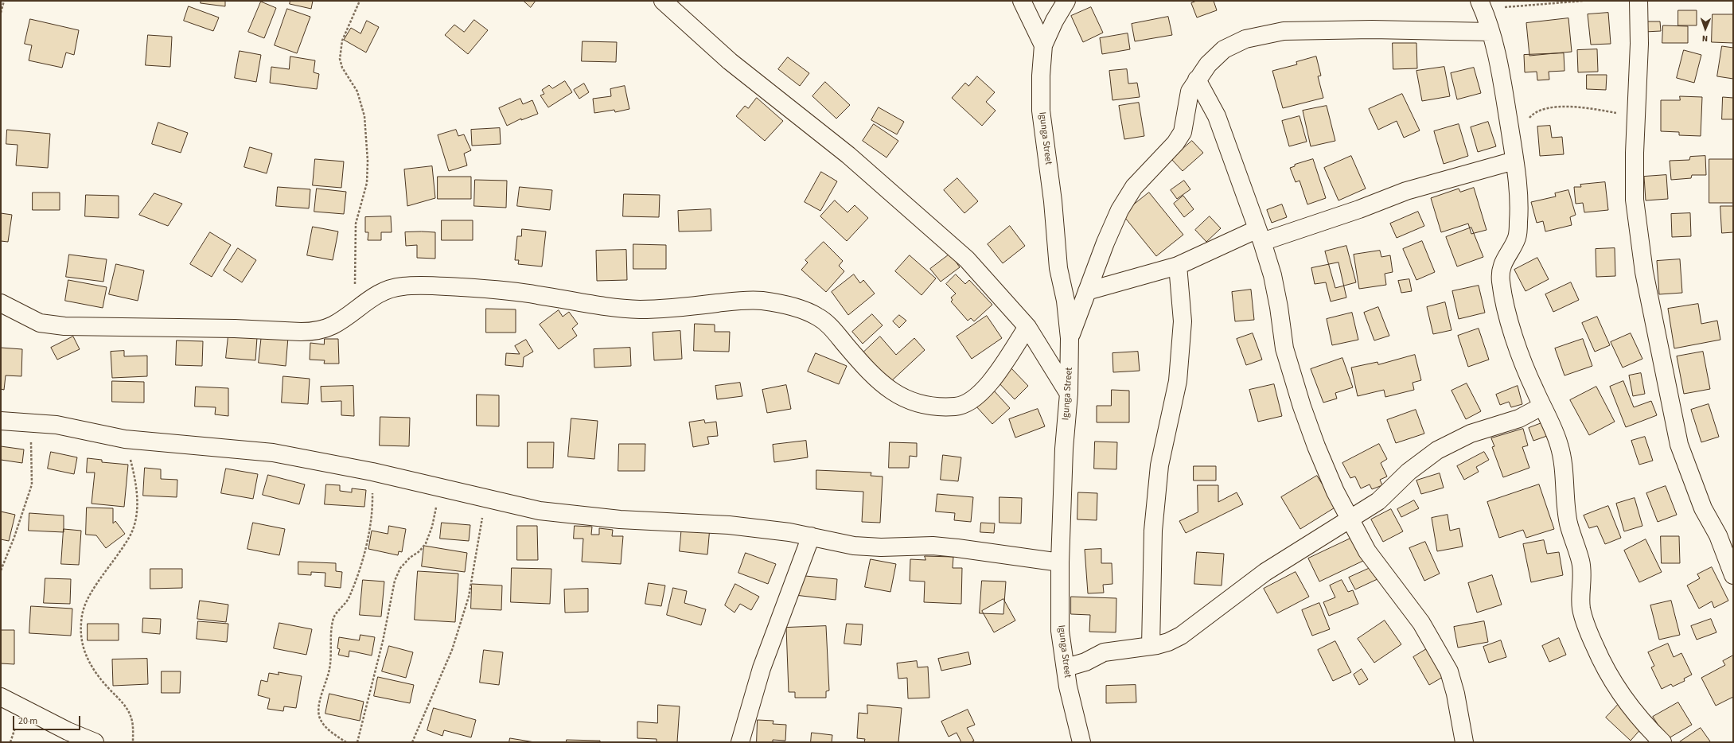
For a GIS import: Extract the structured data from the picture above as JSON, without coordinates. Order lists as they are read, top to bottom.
{
  "streets": {
    "street": ["Igunga Street"]
  },
  "scale_bar": "20 m",
  "north": "bottom"
}
